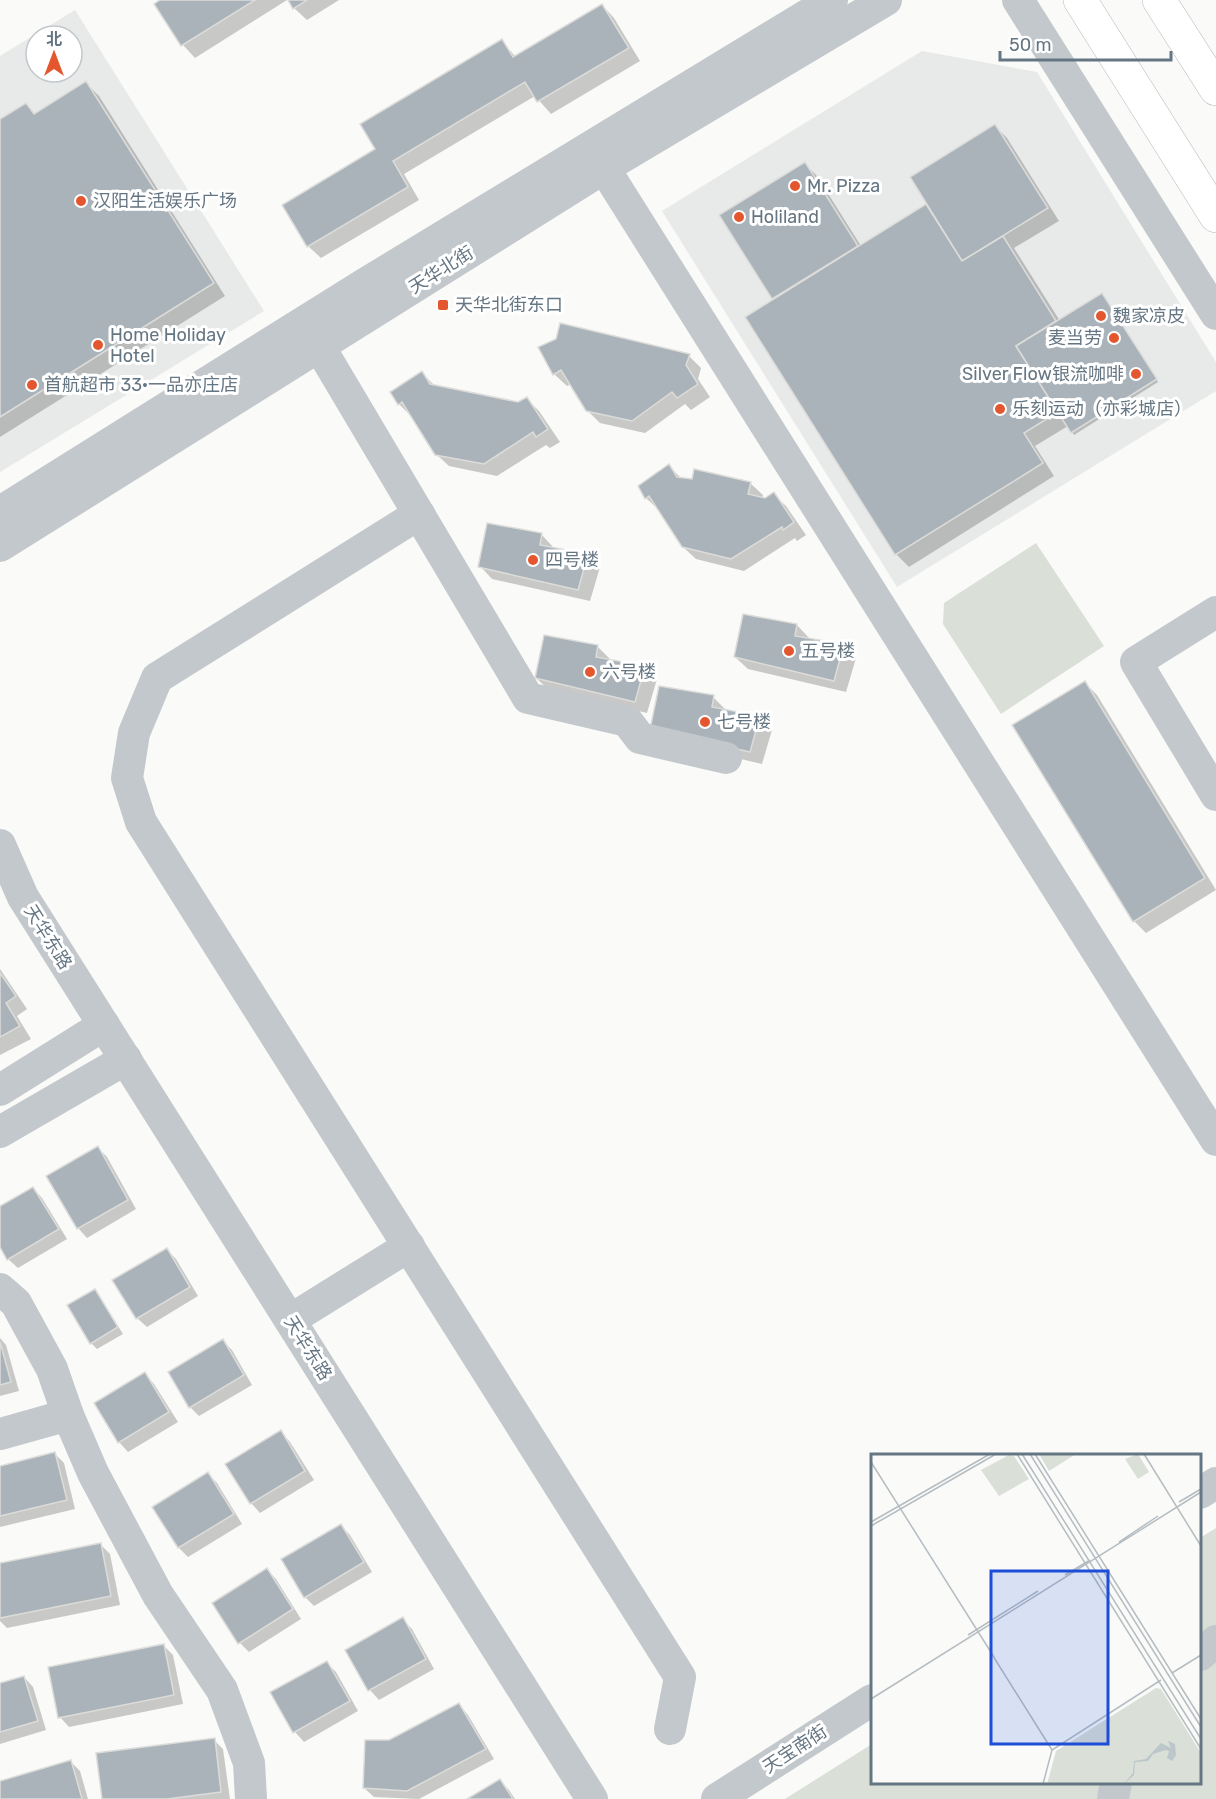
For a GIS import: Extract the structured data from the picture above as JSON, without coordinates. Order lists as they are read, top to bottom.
{
  "streets": {
    "street": ["天华北街", "天华东路", "天宝南街"]
  },
  "places": {
    "other": [
      "Mr. Pizza",
      "汉阳生活娱乐广场",
      "Holiland",
      "魏家凉皮",
      "麦当劳",
      "Home Holiday Hotel",
      "Silver Flow银流咖啡",
      "首航超市 33·一品亦庄店",
      "乐刻运动（亦彩城店）",
      "四号楼",
      "五号楼",
      "六号楼",
      "七号楼"
    ],
    "transit": ["天华北街东口"]
  },
  "scale_bar": "50 m",
  "north": "top"
}
